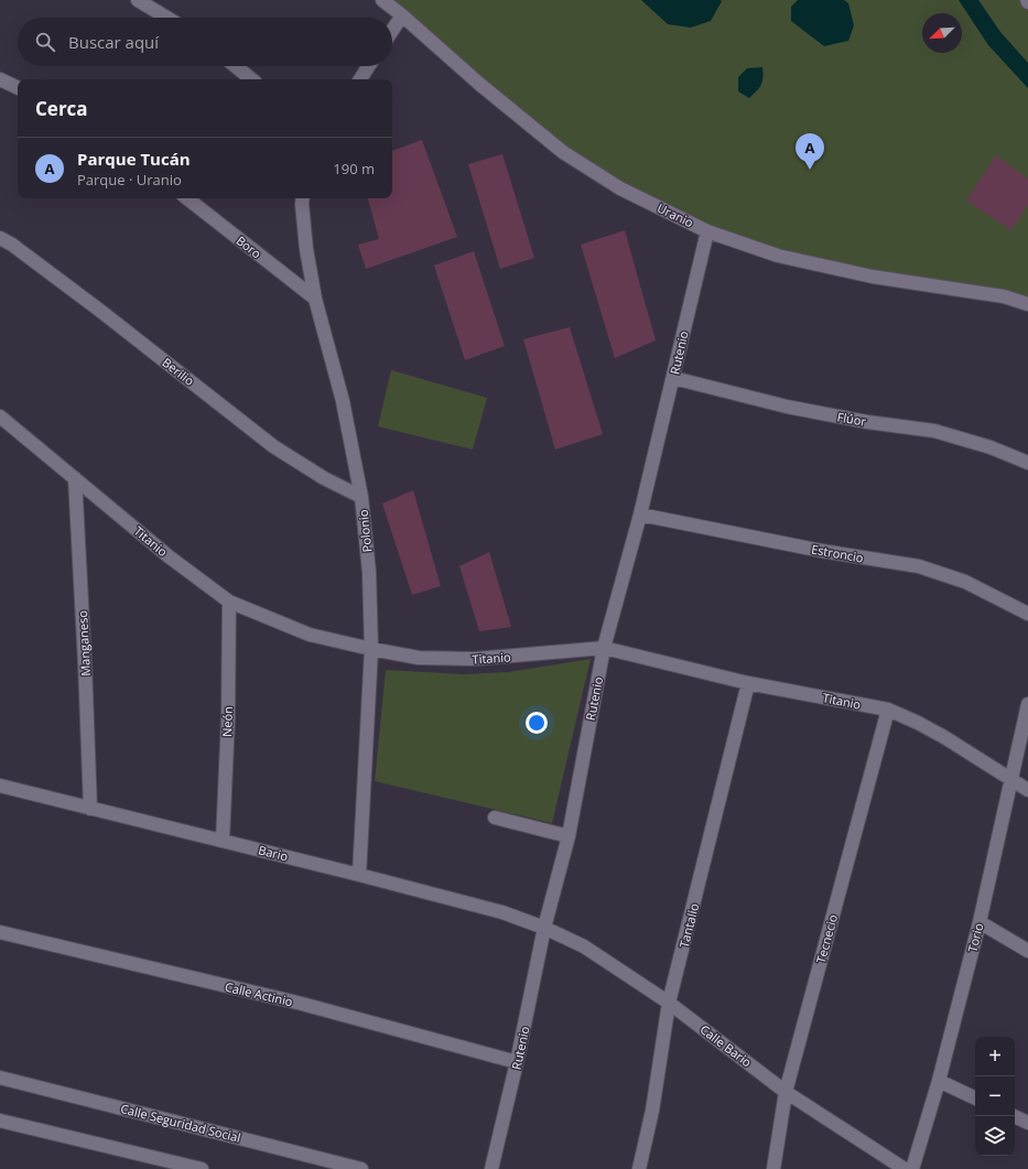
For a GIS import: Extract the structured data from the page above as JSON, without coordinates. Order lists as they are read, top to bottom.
{
  "streets": {
    "street": [
      "Uranio",
      "Boro",
      "Rutenio",
      "Berilio",
      "Flúor",
      "Polonio",
      "Titanio",
      "Estroncio",
      "Manganeso",
      "Neón",
      "Bario",
      "Tantalio",
      "Torio",
      "Tecnecio",
      "Calle Actinio",
      "Calle Bario",
      "Calle Seguridad Social"
    ]
  },
  "crossings": [
    ["Uranio", "Rutenio"],
    ["Boro", "Polonio"],
    ["Rutenio", "Flúor"],
    ["Rutenio", "Titanio"],
    ["Rutenio", "Estroncio"],
    ["Rutenio", "Bario"],
    ["Rutenio", "Calle Actinio"],
    ["Rutenio", "Calle Bario"],
    ["Berilio", "Polonio"],
    ["Polonio", "Titanio"],
    ["Polonio", "Bario"],
    ["Titanio", "Manganeso"],
    ["Titanio", "Neón"],
    ["Titanio", "Tantalio"],
    ["Titanio", "Torio"],
    ["Titanio", "Tecnecio"],
    ["Manganeso", "Bario"],
    ["Neón", "Bario"],
    ["Bario", "Calle Bario"],
    ["Tantalio", "Calle Bario"],
    ["Tecnecio", "Calle Bario"]
  ],
  "north": "bottom left",
  "page": {
    "search": "Buscar aquí",
    "heading": "Cerca",
    "pins": "A",
    "list": [
      {
        "mark": "A",
        "name": "Parque Tucán",
        "note": "Parque · Uranio",
        "value": "190 m"
      }
    ],
    "map_buttons": ["+", "−"]
  }
}
